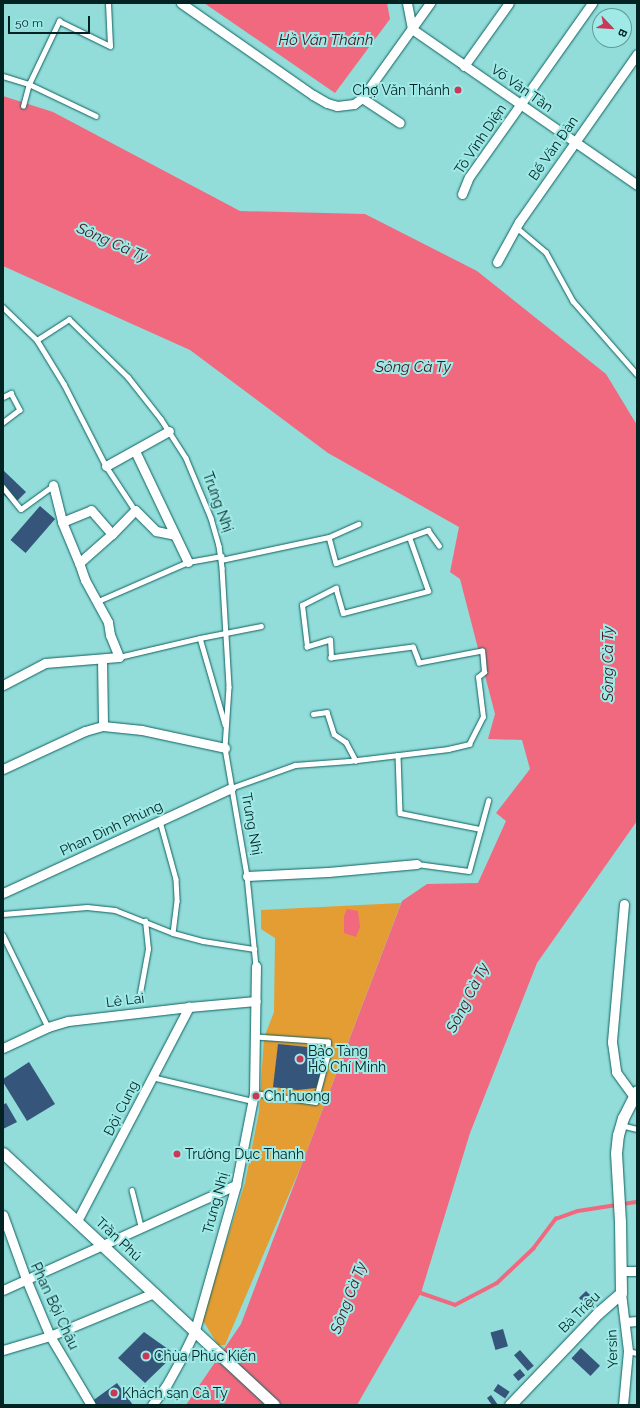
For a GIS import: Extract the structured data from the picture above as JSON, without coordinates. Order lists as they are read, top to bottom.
{
  "streets": {
    "street": [
      "Võ Văn Tần",
      "Tô Vĩnh Diện",
      "Bế Văn Đàn",
      "Trưng Nhị",
      "Phan Đình Phùng",
      "Lê Lai",
      "Đội Cung",
      "Trần Phú",
      "Phan Bội Châu",
      "Bà Triệu",
      "Yersin"
    ]
  },
  "crossings": [
    ["Võ Văn Tần", "Tô Vĩnh Diện"],
    ["Võ Văn Tần", "Bế Văn Đàn"],
    ["Trưng Nhị", "Phan Đình Phùng"],
    ["Trưng Nhị", "Lê Lai"],
    ["Trưng Nhị", "Trần Phú"],
    ["Lê Lai", "Đội Cung"],
    ["Đội Cung", "Trần Phú"],
    ["Bà Triệu", "Yersin"]
  ],
  "water": ["Hồ Văn Thánh", "Sông Cà Ty"],
  "places": [
    "Chợ Văn Thánh",
    "Bảo Tàng Hồ Chí Minh",
    "Chi huong",
    "Trường Dục Thanh",
    "Chùa Phúc Kiến",
    "Khách sạn Cà Ty"
  ],
  "scale_bar": "50 m",
  "north": "bottom right"
}
